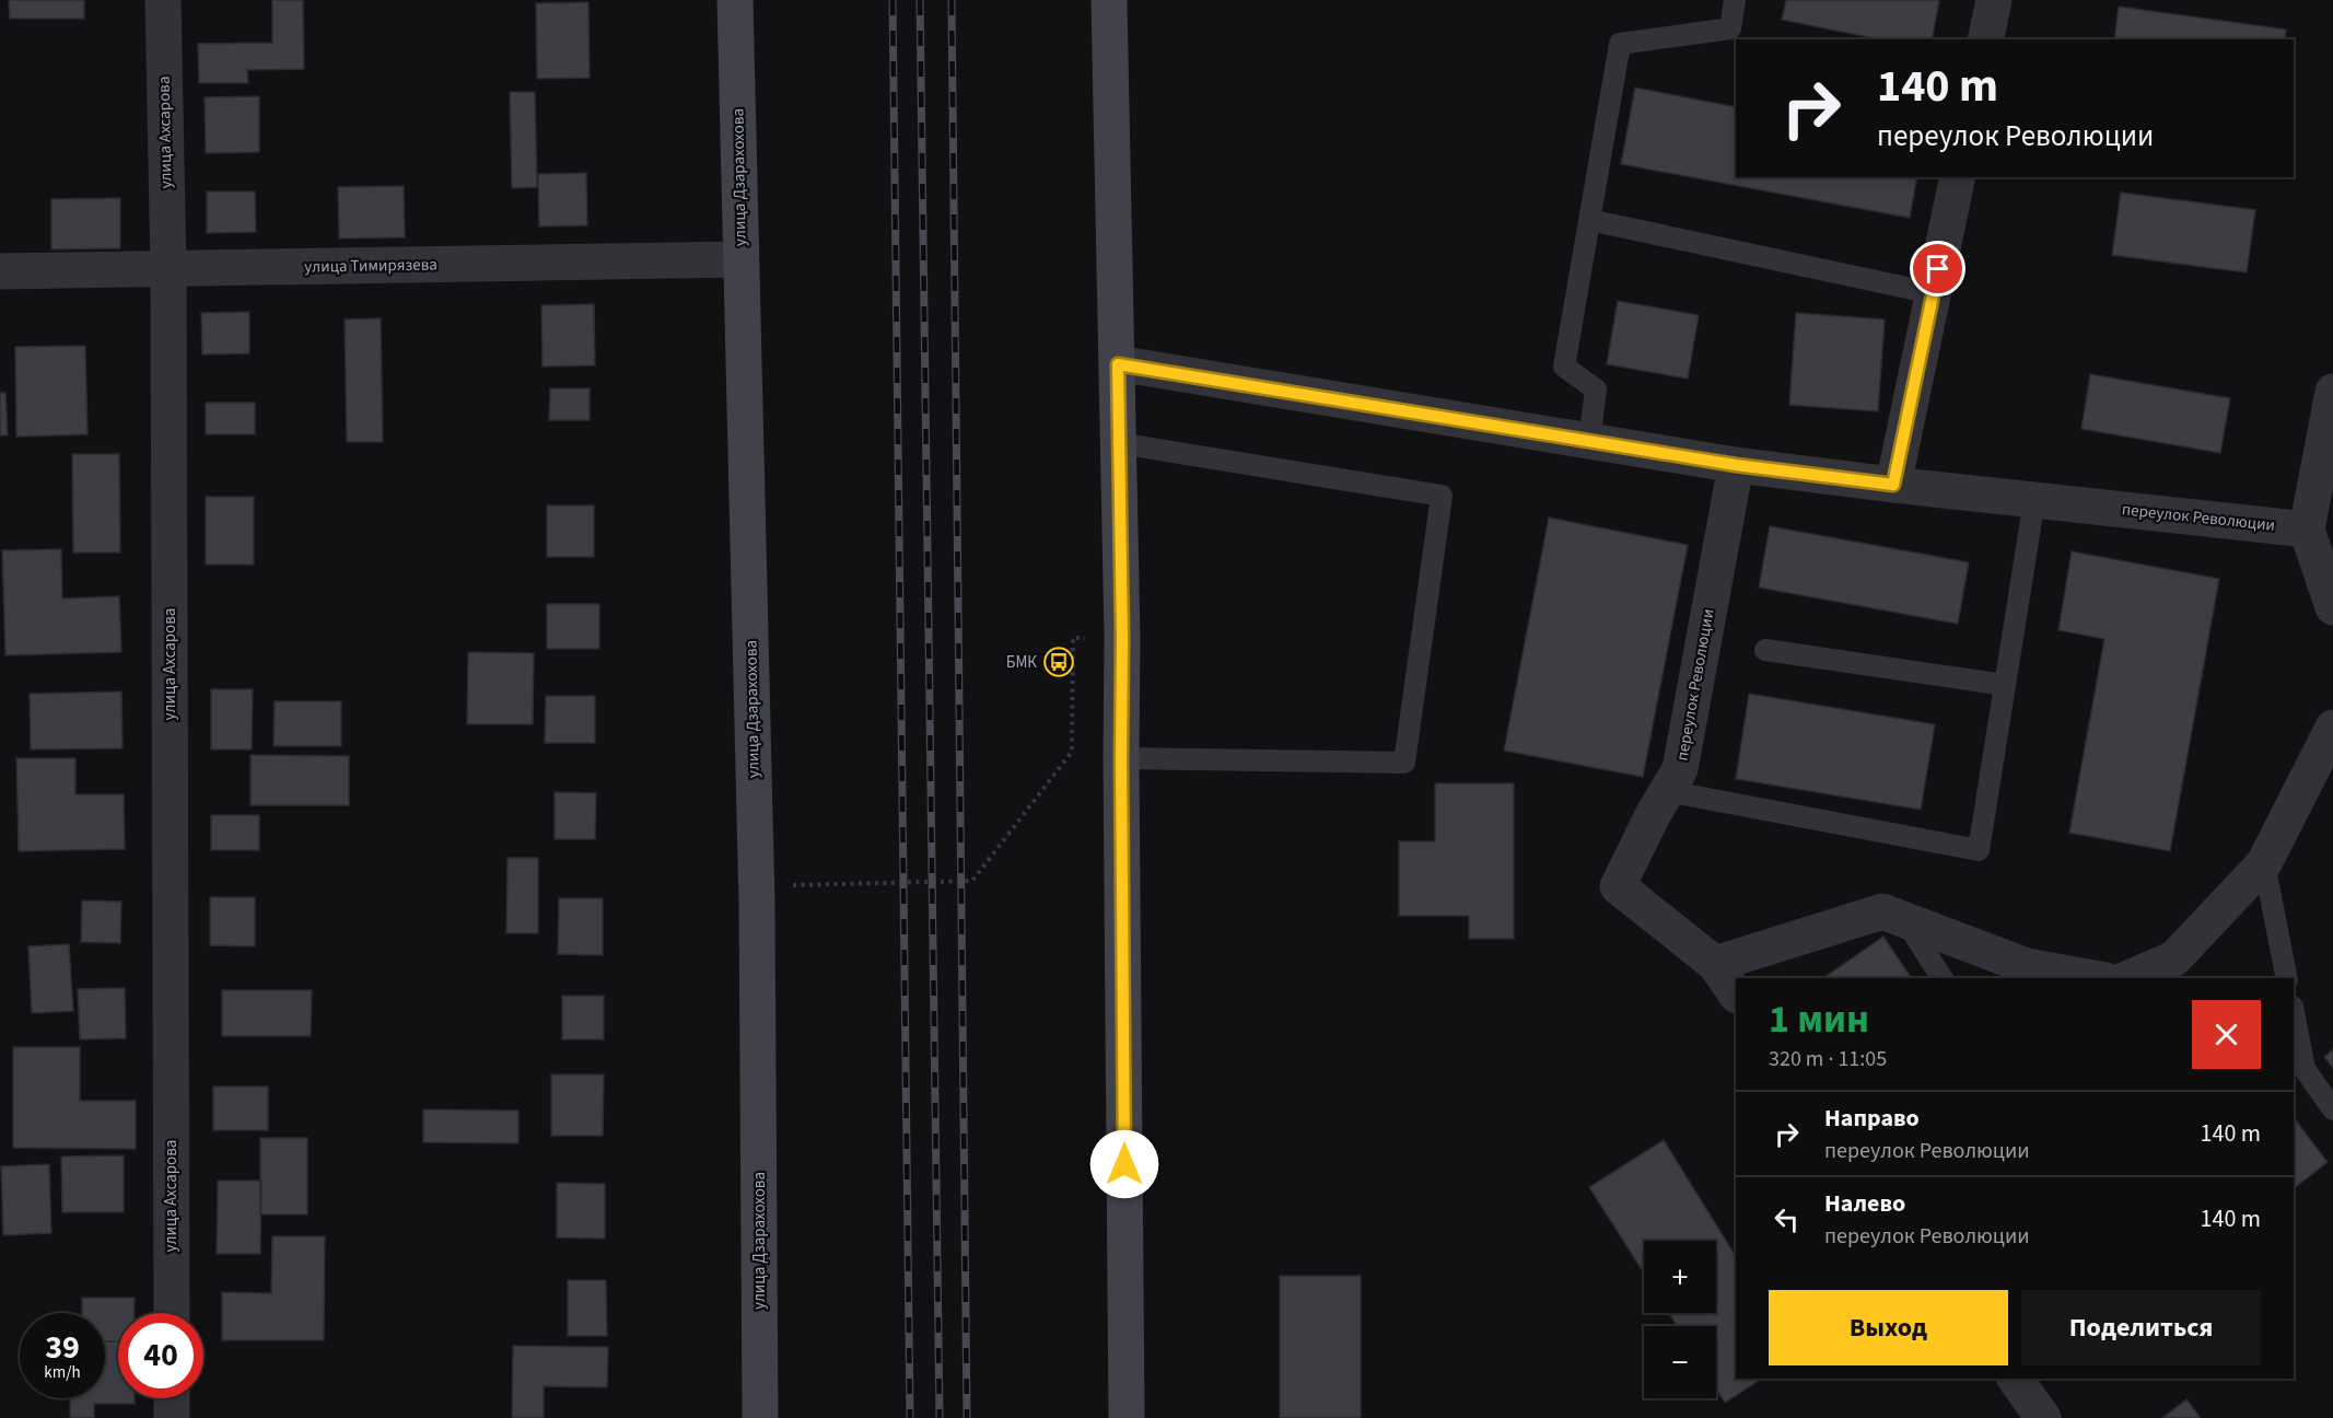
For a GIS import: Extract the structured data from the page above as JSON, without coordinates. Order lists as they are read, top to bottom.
{
  "streets": {
    "street": [
      "улица Ахсарова",
      "улица Дзарахохова",
      "улица Тимирязева",
      "переулок Революции"
    ]
  },
  "crossings": [
    ["улица Ахсарова", "улица Тимирязева"],
    ["улица Дзарахохова", "улица Тимирязева"]
  ],
  "places": {
    "bus stop": ["БМК"]
  },
  "page": {
    "turn": ["140 m", "переулок Революции"],
    "heading": ["1 мин", "320 m · 11:05"],
    "list": [
      {
        "name": "Направо",
        "note": "переулок Революции",
        "value": "140 m"
      },
      {
        "name": "Налево",
        "note": "переулок Революции",
        "value": "140 m"
      }
    ],
    "map_buttons": ["+", "−"],
    "buttons": ["Выход", "Поделиться"],
    "speed": "39 km/h",
    "limit": "40"
  }
}
